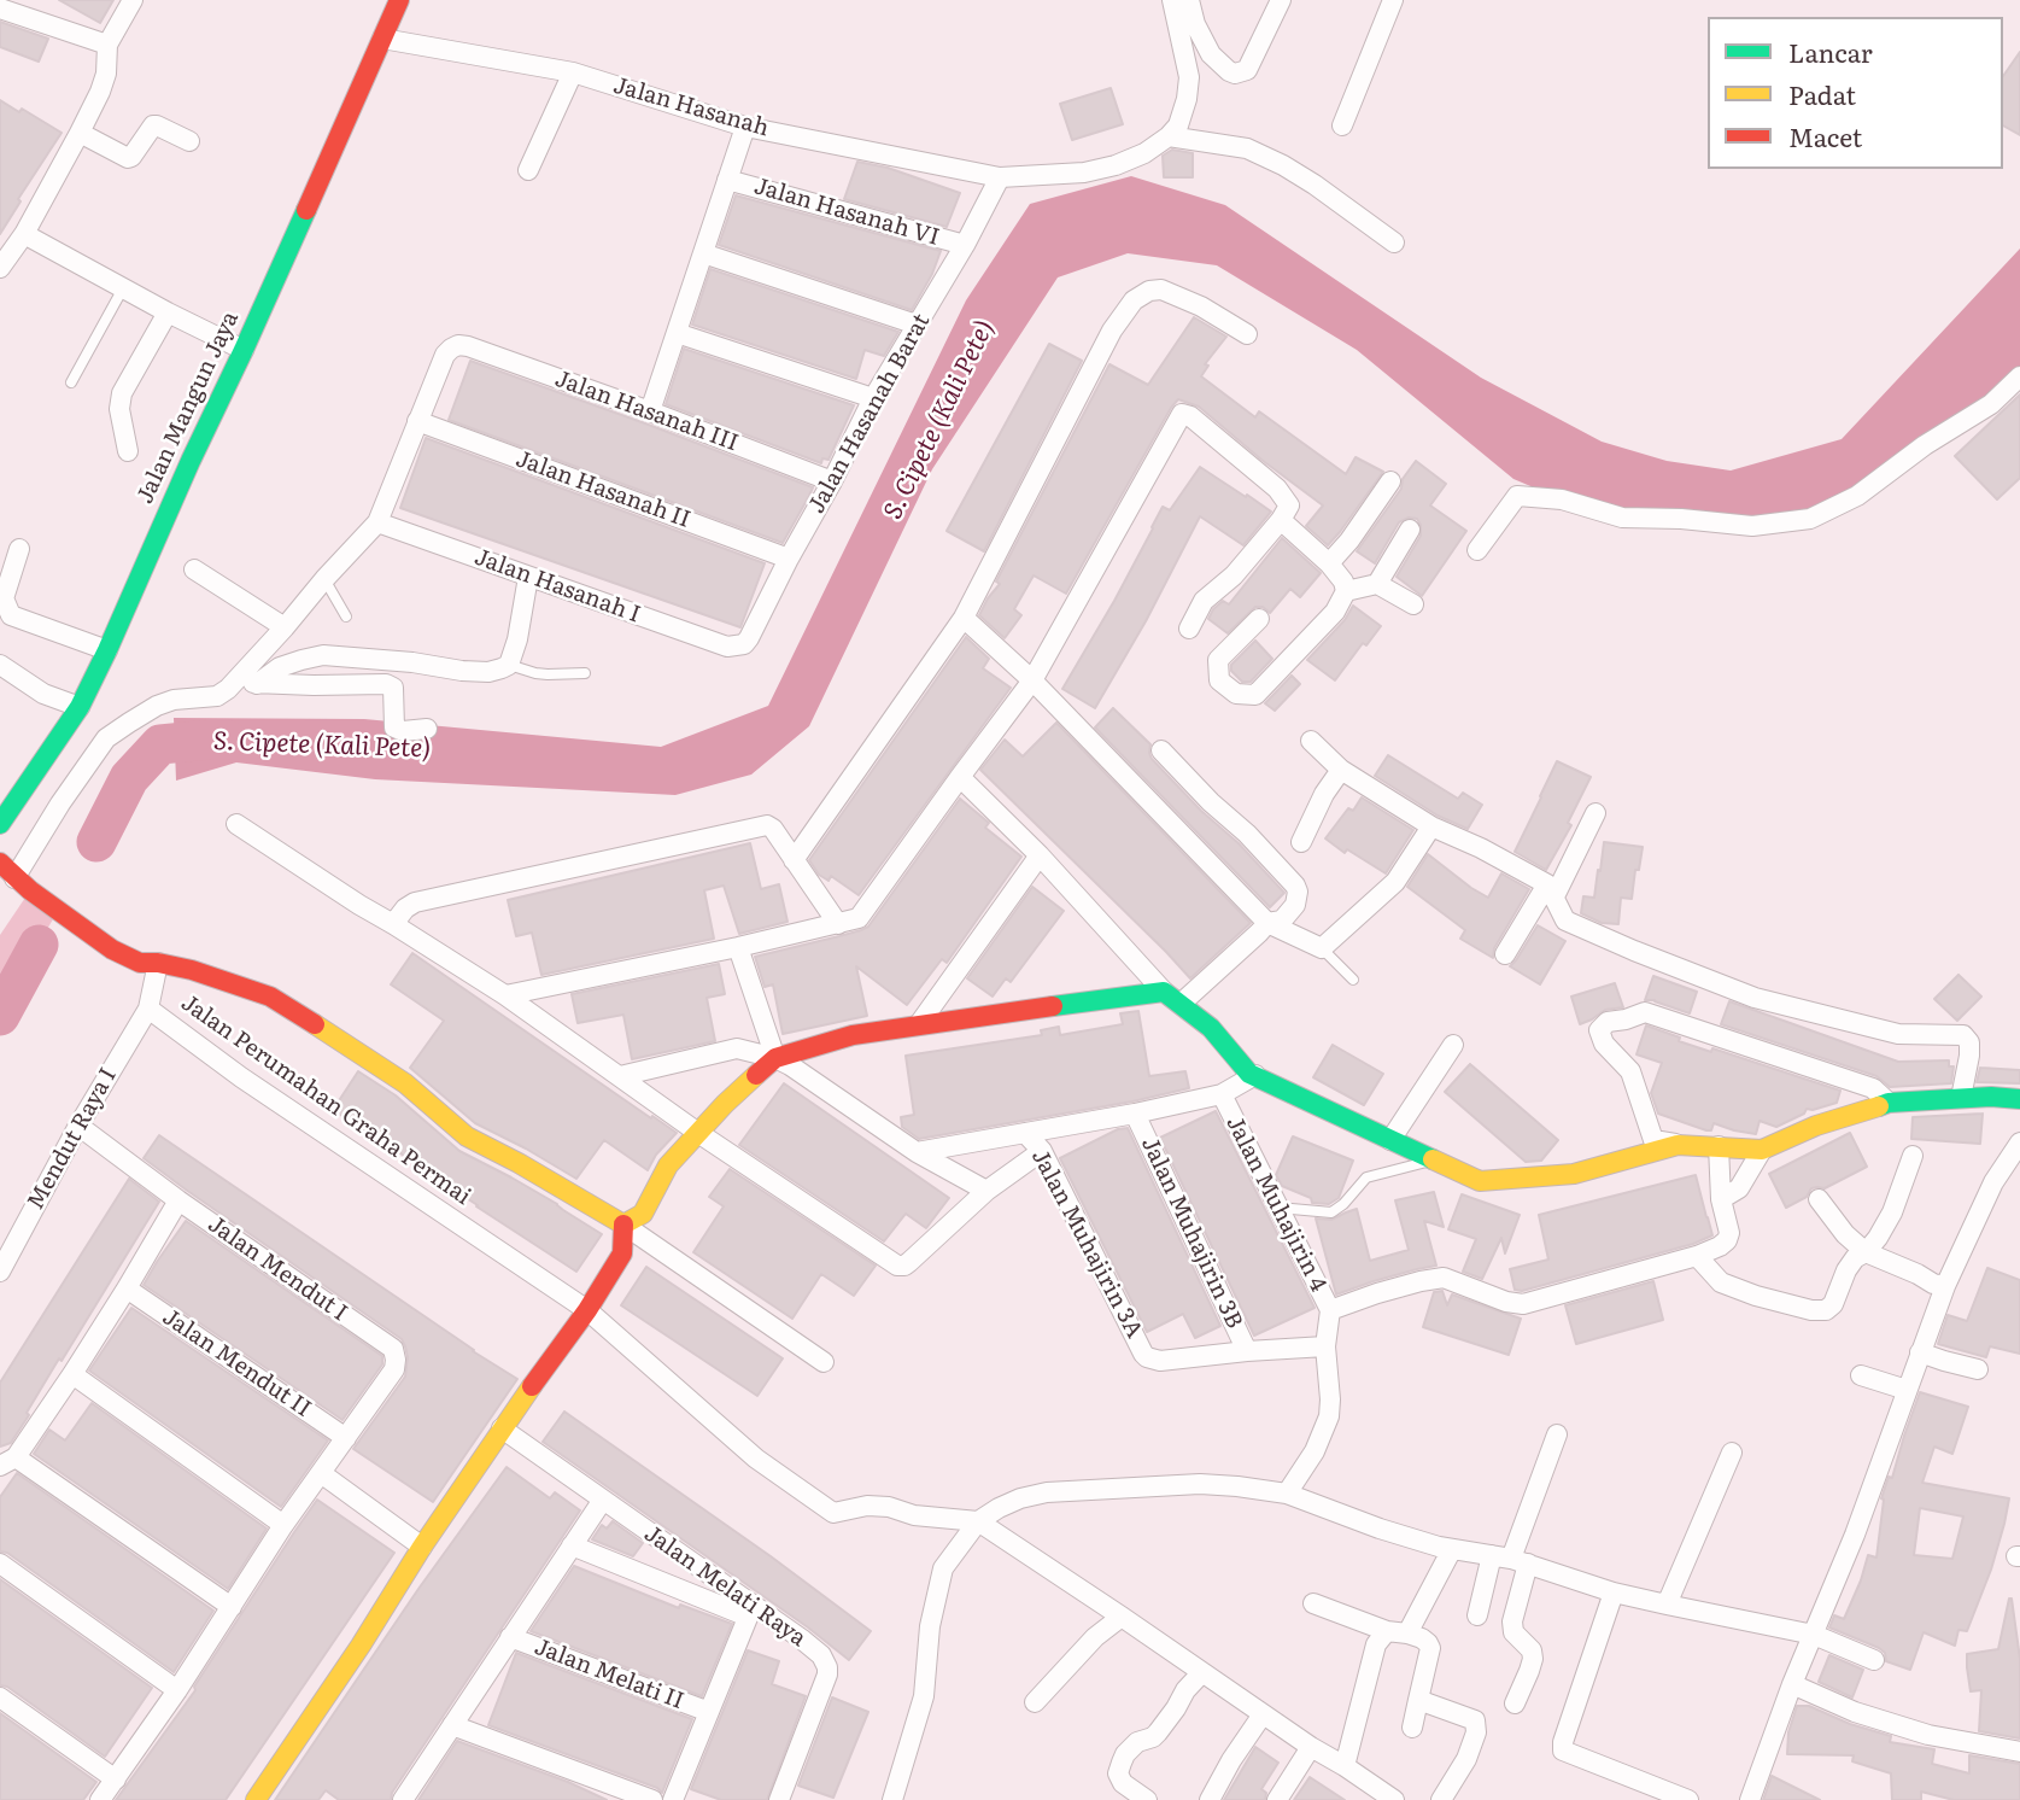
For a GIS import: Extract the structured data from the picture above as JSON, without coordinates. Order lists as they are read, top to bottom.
{
  "streets": {
    "street": [
      "Jalan Hasanah",
      "Jalan Hasanah VI",
      "Jalan Mangun Jaya",
      "Jalan Hasanah III",
      "Jalan Hasanah Barat",
      "Jalan Hasanah II",
      "Jalan Hasanah I",
      "Jalan Perumahan Graha Permai",
      "Mendut Raya I",
      "Jalan Muhajirin 4",
      "Jalan Muhajirin 3B",
      "Jalan Muhajirin 3A",
      "Jalan Mendut I",
      "Jalan Mendut II",
      "Jalan Melati Raya",
      "Jalan Melati II"
    ]
  },
  "crossings": [
    ["Jalan Hasanah", "Jalan Mangun Jaya"],
    ["Jalan Hasanah", "Jalan Hasanah Barat"],
    ["Jalan Hasanah VI", "Jalan Hasanah Barat"],
    ["Jalan Hasanah III", "Jalan Hasanah Barat"],
    ["Jalan Hasanah III", "Jalan Hasanah II"],
    ["Jalan Hasanah Barat", "Jalan Hasanah II"],
    ["Jalan Hasanah Barat", "Jalan Hasanah I"],
    ["Jalan Perumahan Graha Permai", "Mendut Raya I"],
    ["Mendut Raya I", "Jalan Mendut I"],
    ["Jalan Muhajirin 3B", "Jalan Muhajirin 3A"],
    ["Jalan Mendut I", "Jalan Mendut II"]
  ],
  "water": ["S. Cipete (Kali Pete)"],
  "legend": ["Lancar", "Padat", "Macet"]
}
